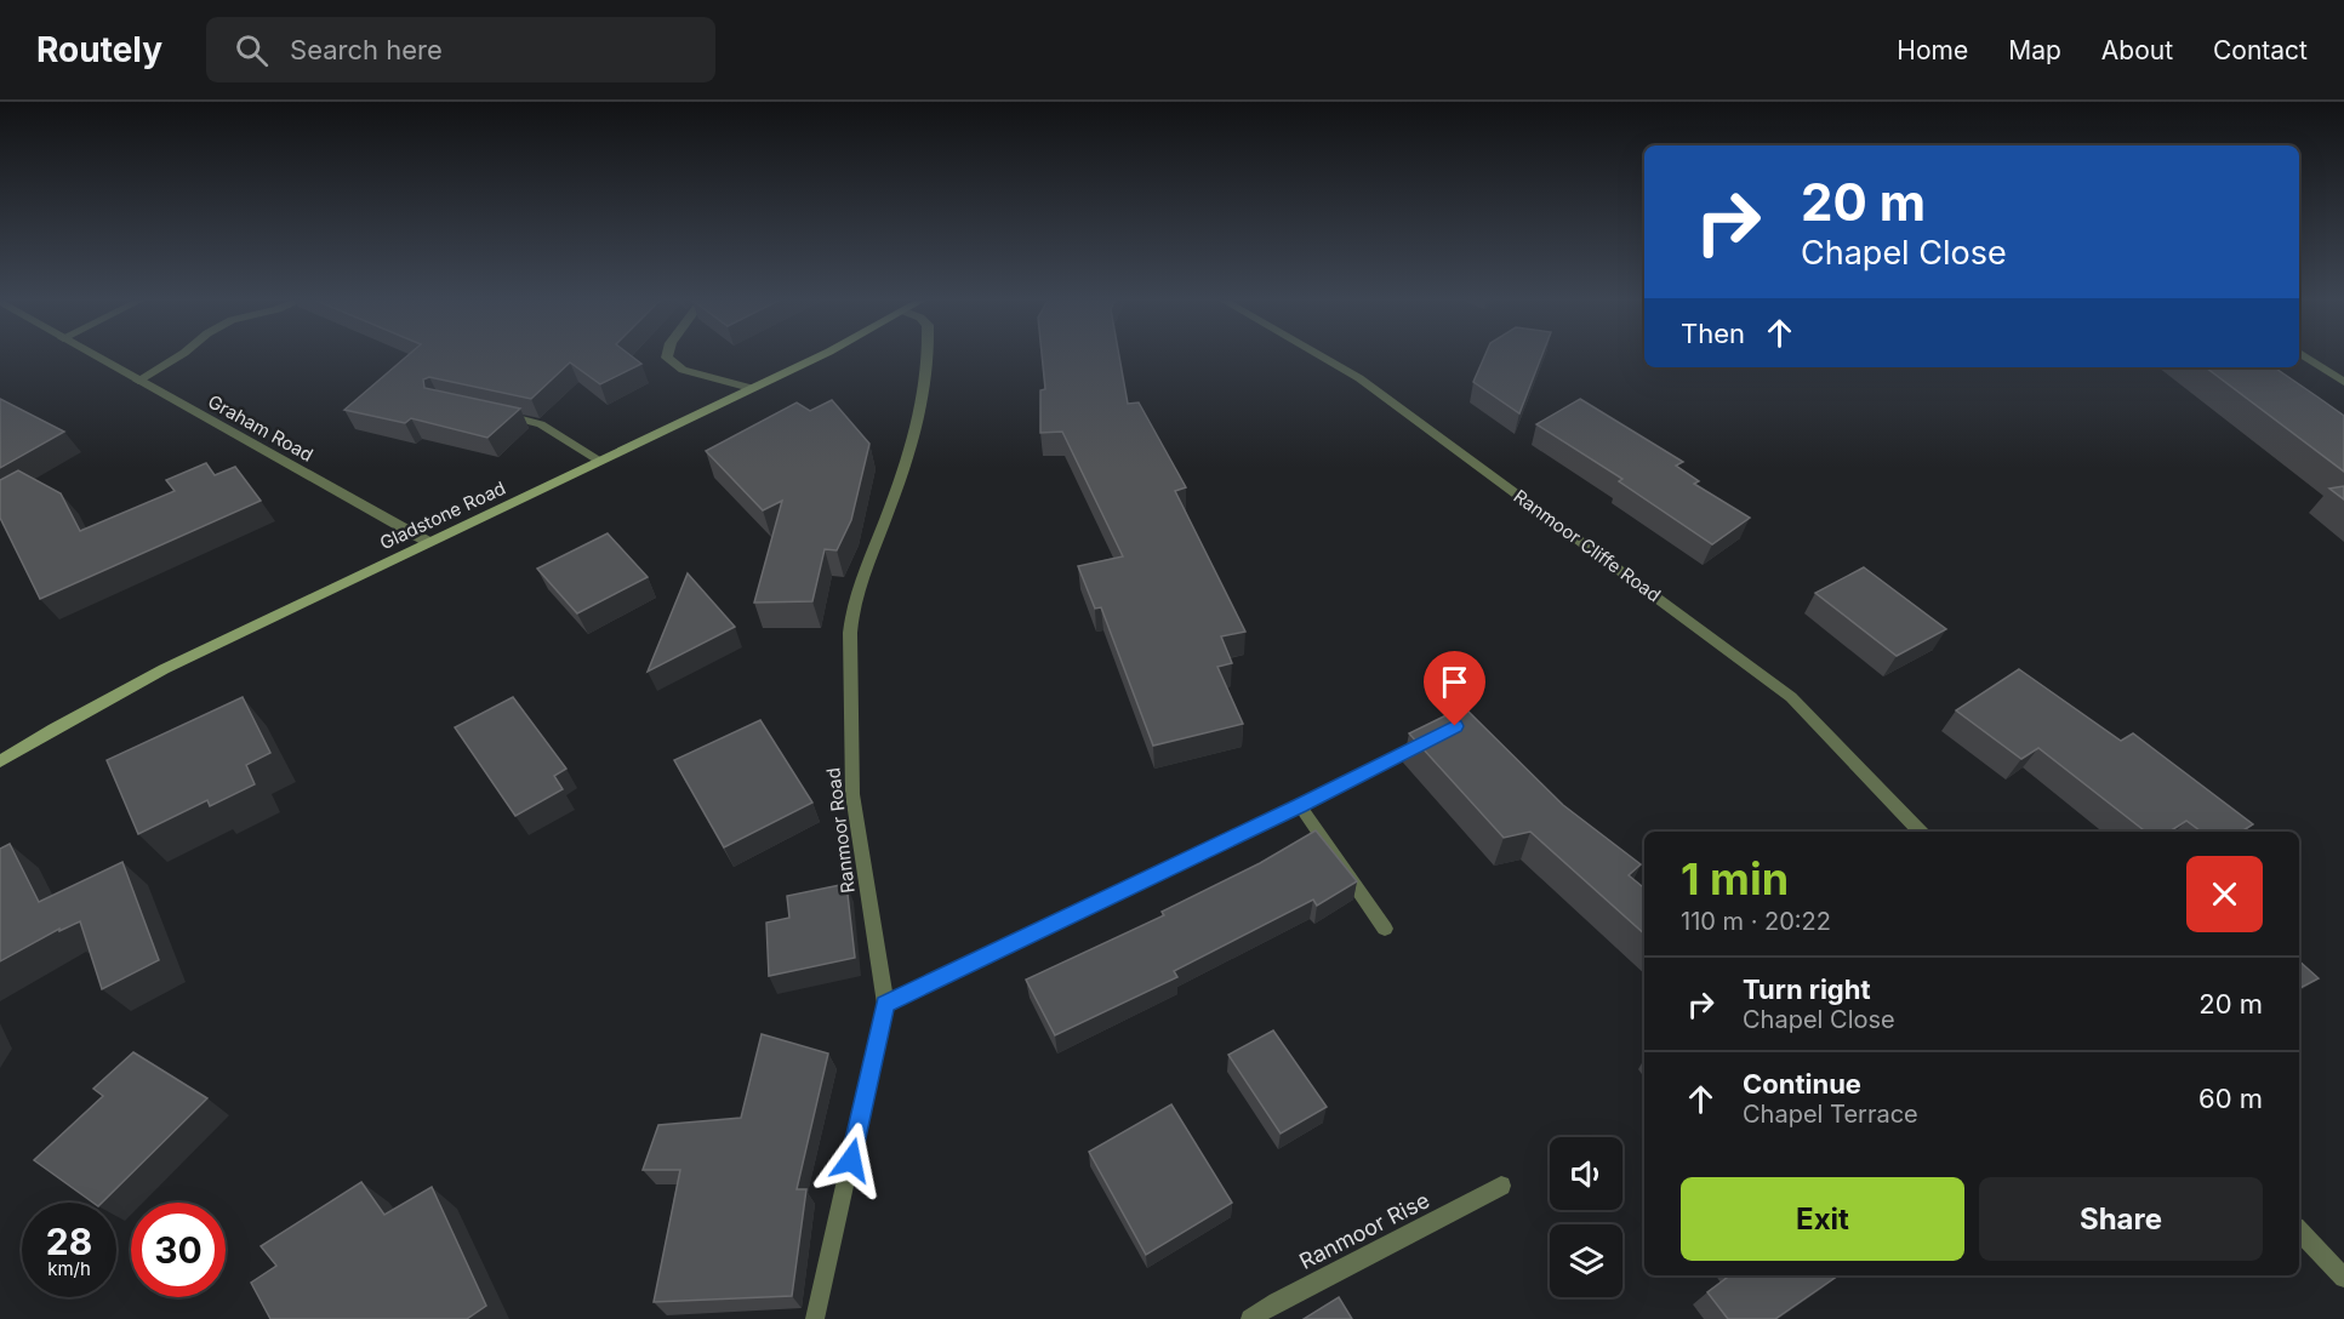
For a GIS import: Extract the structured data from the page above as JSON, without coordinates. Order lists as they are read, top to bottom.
{
  "streets": {
    "street": [
      "Graham Road",
      "Gladstone Road",
      "Ranmoor Cliffe Road",
      "Ranmoor Road",
      "Ranmoor Rise"
    ]
  },
  "crossings": [
    ["Graham Road", "Gladstone Road"]
  ],
  "page": {
    "header": "Routely",
    "search": "Search here",
    "nav": [
      "Home",
      "Map",
      "About",
      "Contact"
    ],
    "turn": ["20 m", "Chapel Close"],
    "then": "Then",
    "heading": ["1 min", "110 m · 20:22"],
    "list": [
      {
        "name": "Turn right",
        "note": "Chapel Close",
        "value": "20 m"
      },
      {
        "name": "Continue",
        "note": "Chapel Terrace",
        "value": "60 m"
      }
    ],
    "buttons": ["Exit", "Share"],
    "speed": "28 km/h",
    "limit": "30"
  }
}
